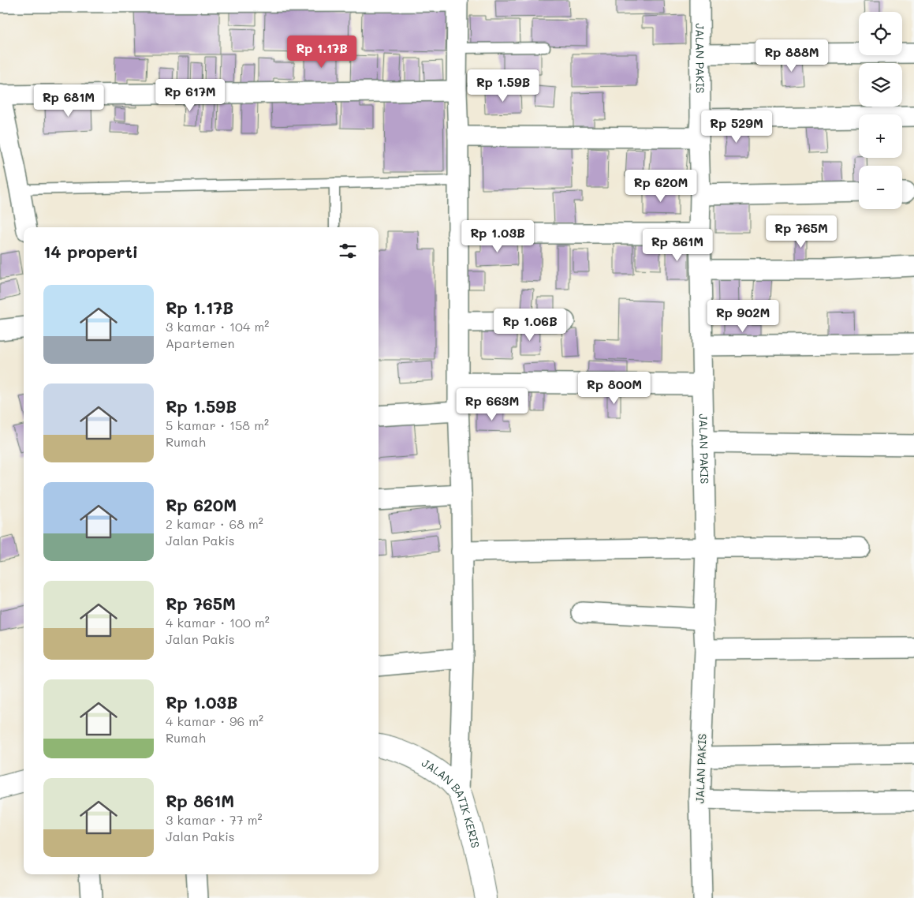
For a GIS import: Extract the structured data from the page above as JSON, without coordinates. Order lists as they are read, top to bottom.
{
  "streets": {
    "street": ["JALAN PAKIS", "JALAN BATIK KERIS"]
  },
  "page": {
    "map_buttons": ["+", "−"],
    "price": [
      "Rp 1.17B",
      "Rp 888M",
      "Rp 1.59B",
      "Rp 617M",
      "Rp 681M",
      "Rp 529M",
      "Rp 620M",
      "Rp 765M",
      "Rp 1.03B",
      "Rp 861M",
      "Rp 902M",
      "Rp 1.06B",
      "Rp 800M",
      "Rp 663M"
    ],
    "heading": "14 properti",
    "list": [
      {
        "name": "Rp 1.17B",
        "note": "3 kamar · 104 m² · Apartemen"
      },
      {
        "name": "Rp 1.59B",
        "note": "5 kamar · 158 m² · Rumah"
      },
      {
        "name": "Rp 620M",
        "note": "2 kamar · 68 m² · Jalan Pakis"
      },
      {
        "name": "Rp 765M",
        "note": "4 kamar · 100 m² · Jalan Pakis"
      },
      {
        "name": "Rp 1.03B",
        "note": "4 kamar · 96 m² · Rumah"
      },
      {
        "name": "Rp 861M",
        "note": "3 kamar · 77 m² · Jalan Pakis"
      }
    ]
  }
}
